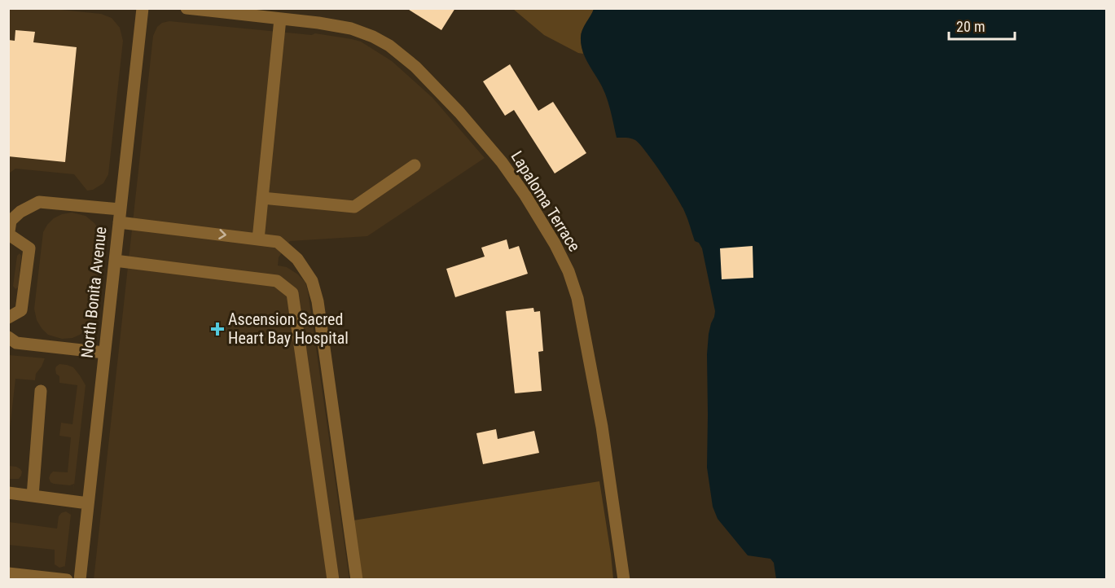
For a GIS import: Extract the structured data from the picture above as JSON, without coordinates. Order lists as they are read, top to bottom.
{
  "streets": {
    "street": ["Lapaloma Terrace", "North Bonita Avenue"]
  },
  "places": {
    "health": ["Ascension Sacred Heart Bay Hospital"]
  },
  "scale_bar": "20 m"
}
